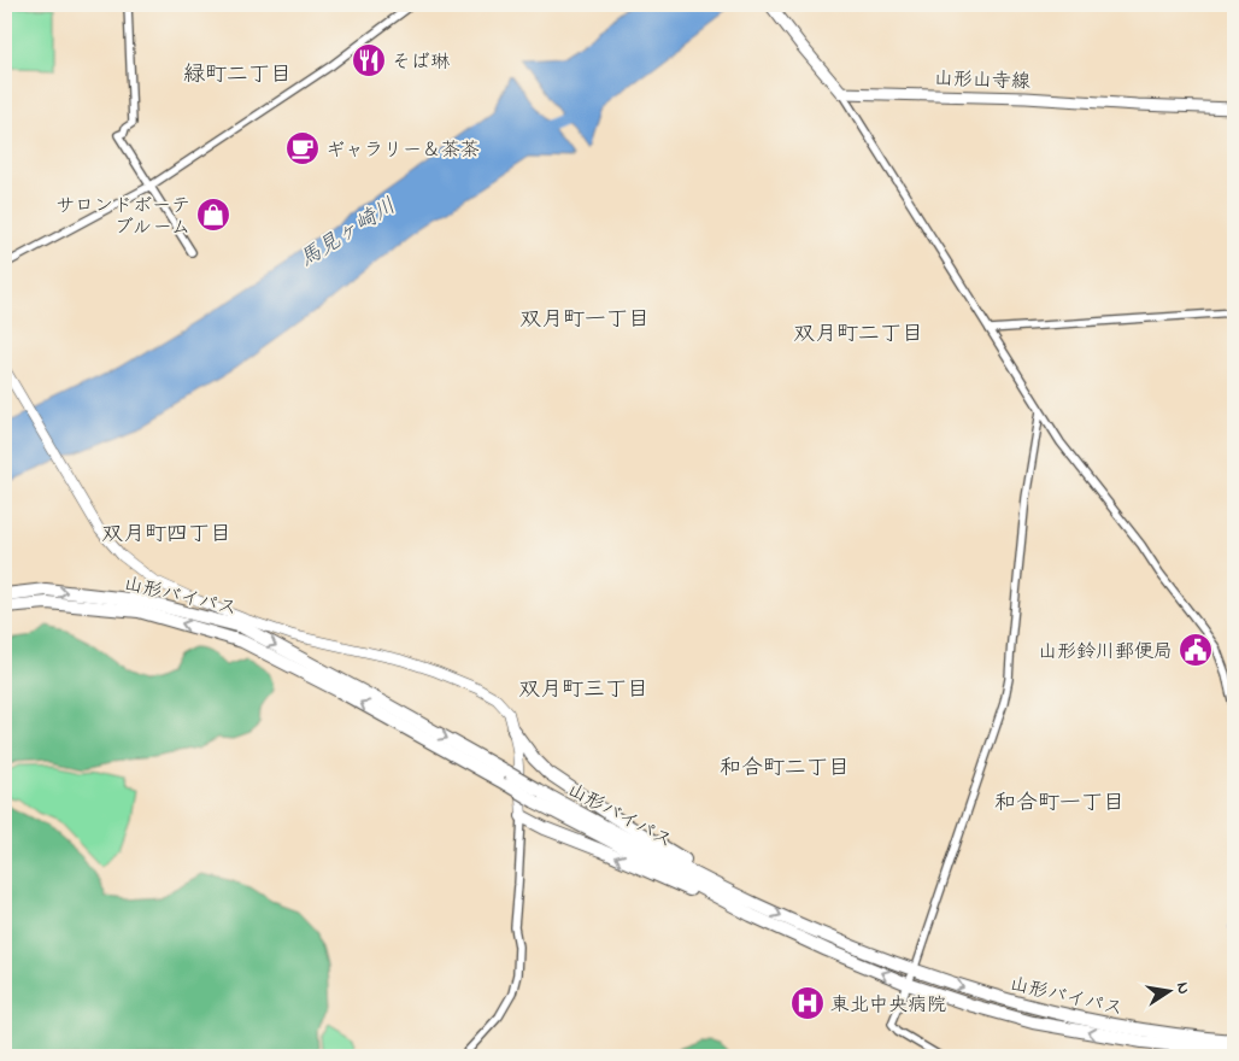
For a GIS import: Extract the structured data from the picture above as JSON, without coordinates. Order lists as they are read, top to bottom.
{
  "streets": {
    "highway": ["山形バイパス"],
    "main road": ["山形山寺線"]
  },
  "districts": [
    "緑町二丁目",
    "双月町一丁目",
    "双月町二丁目",
    "双月町四丁目",
    "双月町三丁目",
    "和合町二丁目",
    "和合町一丁目"
  ],
  "water": ["馬見ヶ崎川"],
  "places": {
    "restaurant": ["そば琳"],
    "cafe": ["ギャラリー＆茶茶"],
    "shop": ["サロンドボーテ ブルーム"],
    "public building": ["山形鈴川郵便局"],
    "hospital": ["東北中央病院"]
  },
  "north": "right"
}
